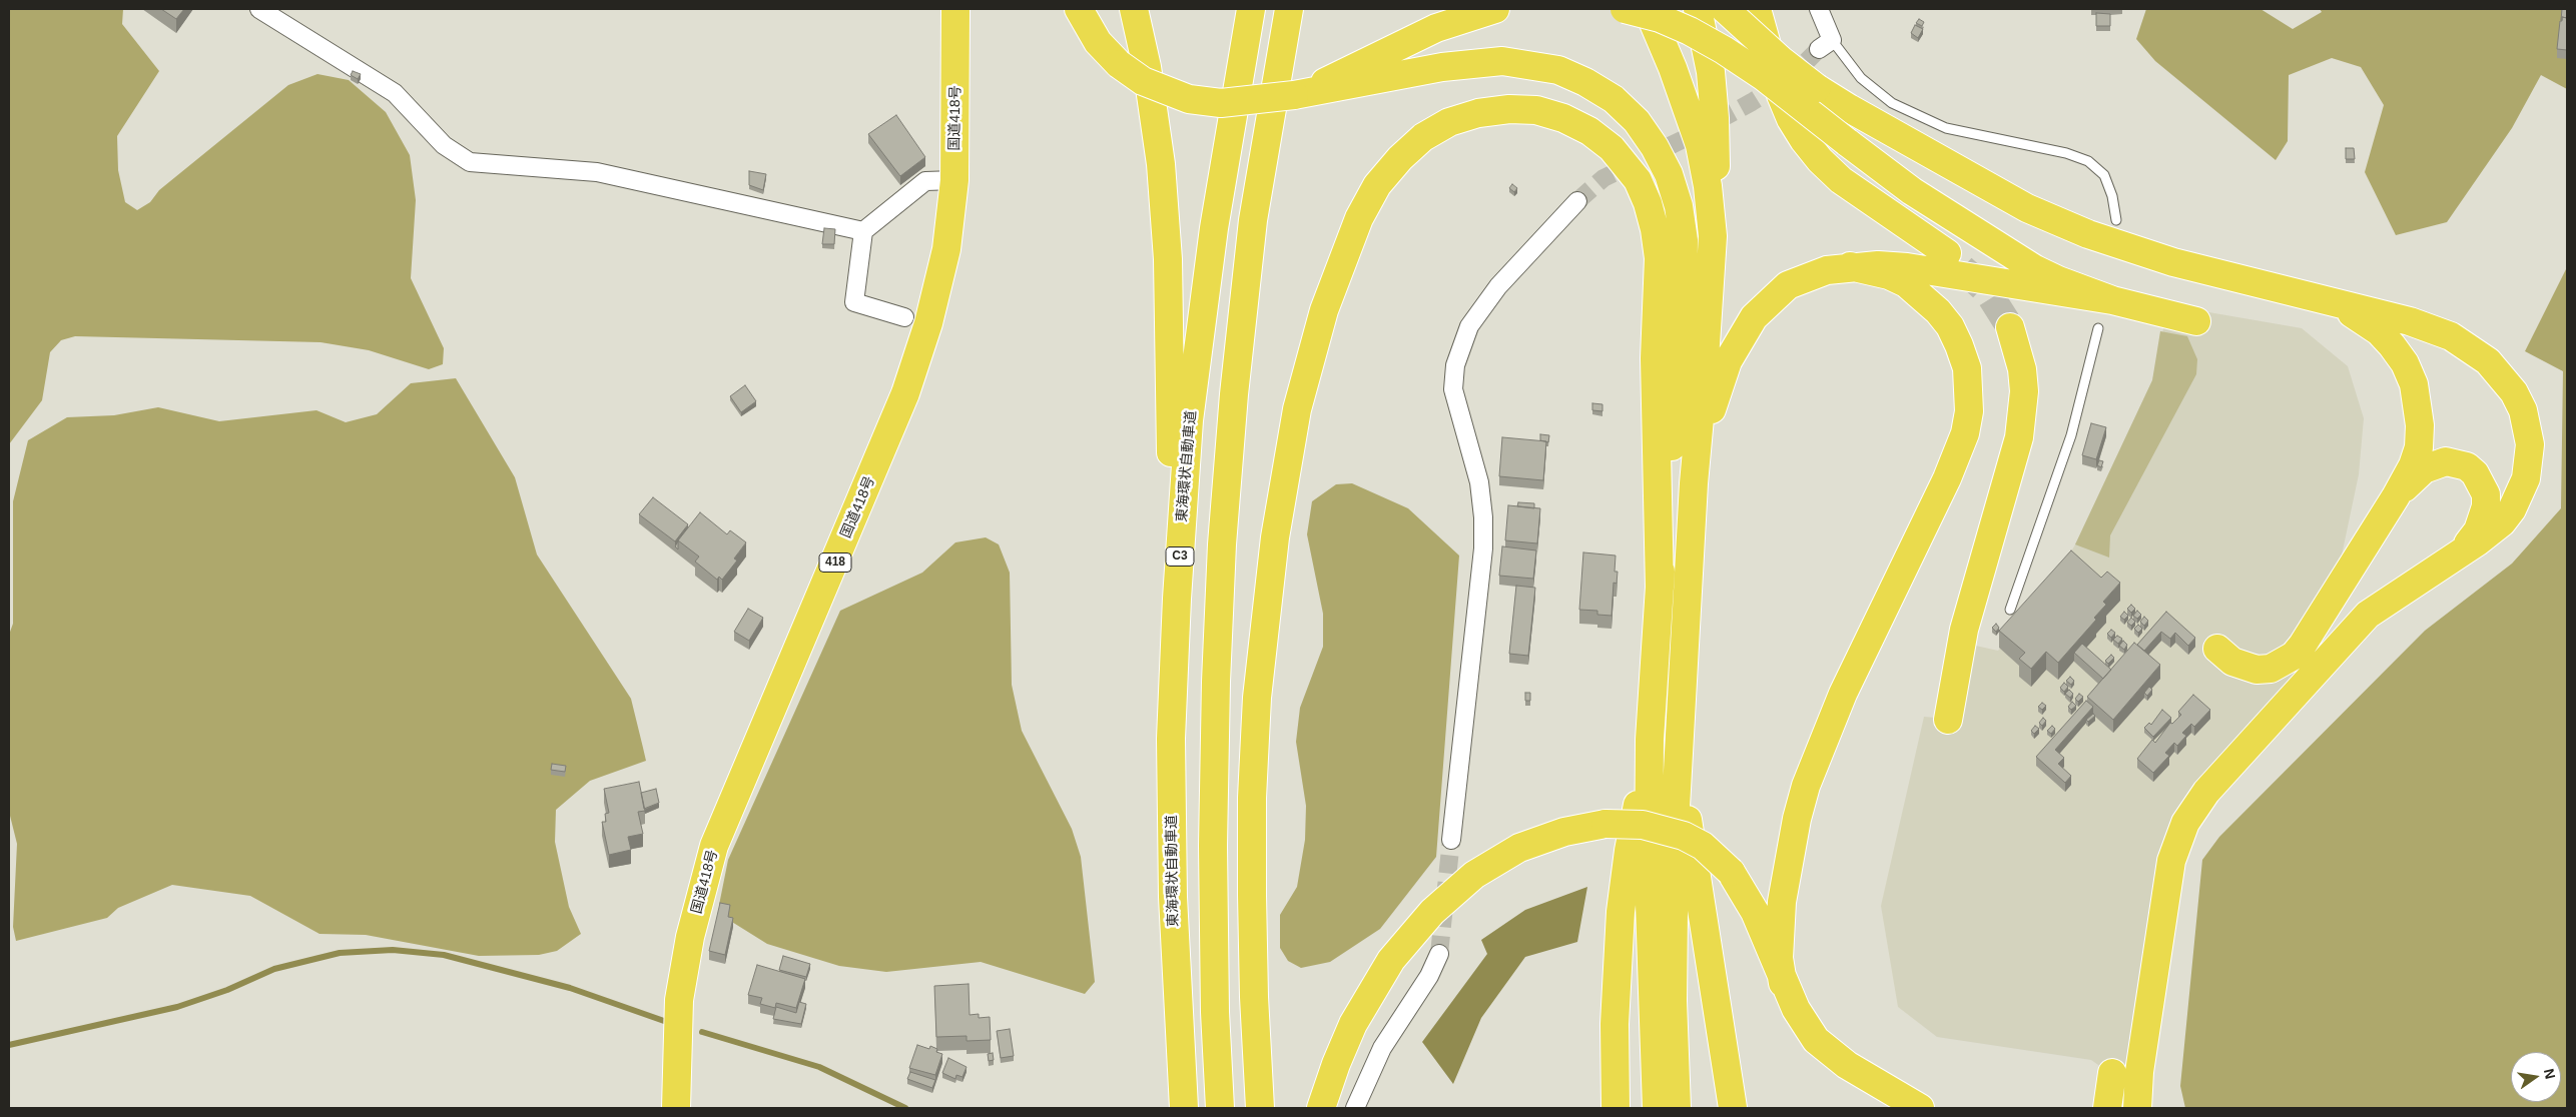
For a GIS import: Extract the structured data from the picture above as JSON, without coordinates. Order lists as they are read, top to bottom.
{
  "streets": {
    "highway": [
      "国道418号",
      "東海環状自動車道",
      "C3",
      "418"
    ]
  },
  "north": "right"
}
